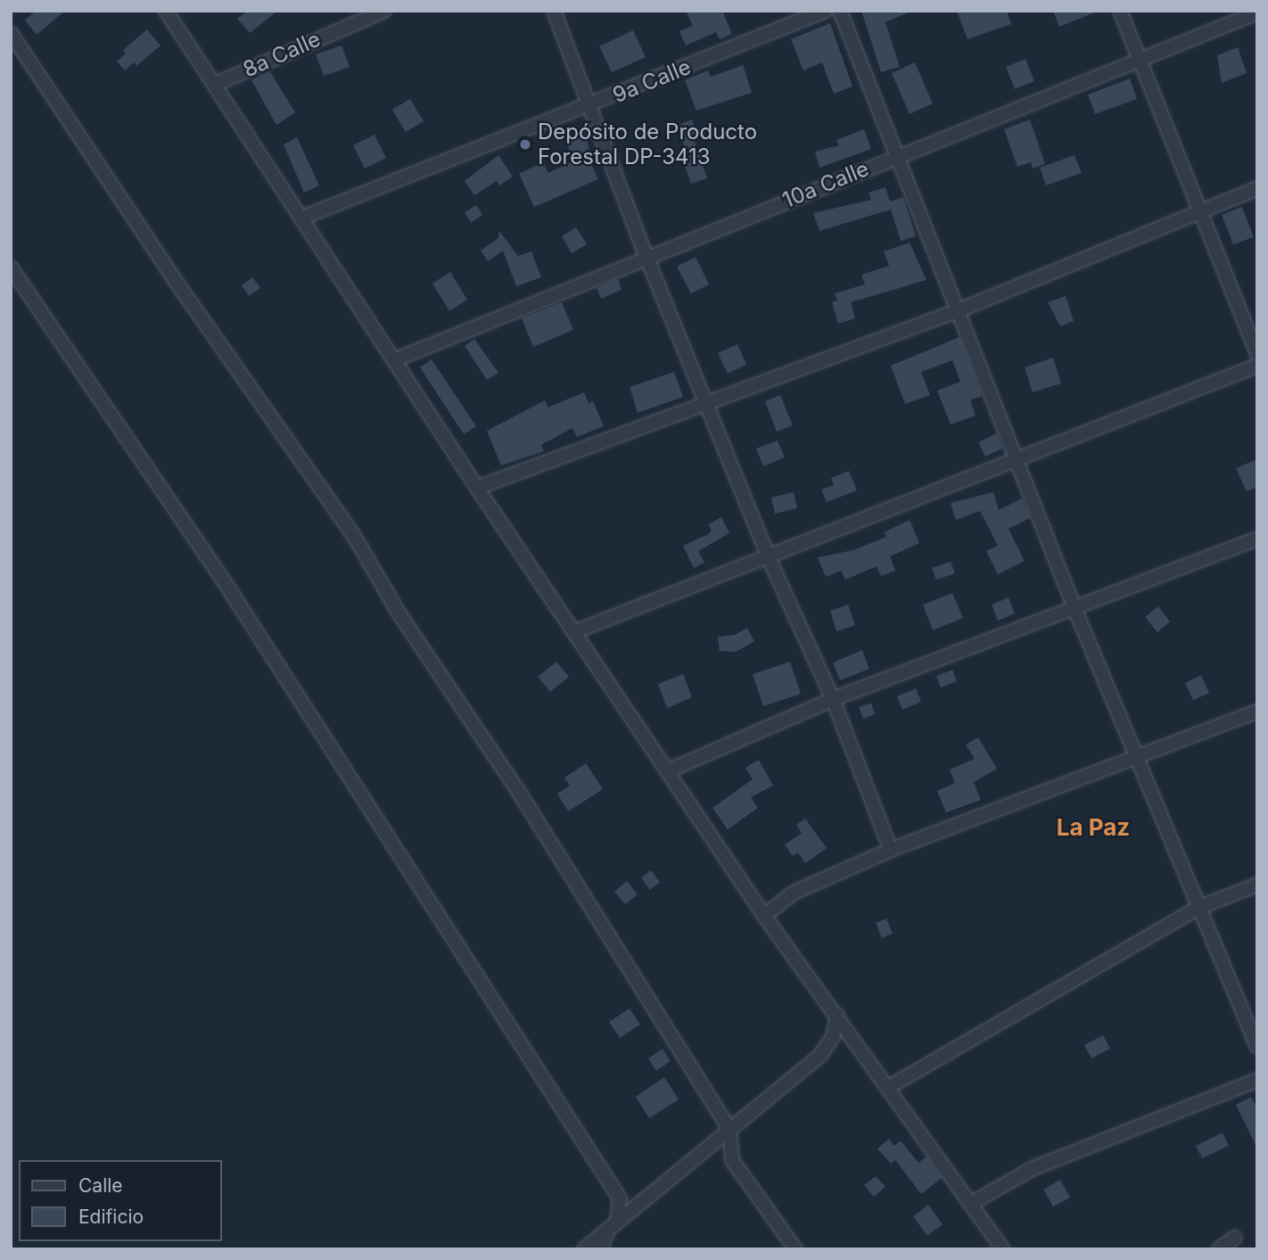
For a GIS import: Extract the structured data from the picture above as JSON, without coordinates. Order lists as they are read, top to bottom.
{
  "streets": {
    "street": ["8a Calle", "9a Calle", "10a Calle"]
  },
  "districts": ["La Paz"],
  "places": ["Depósito de Producto Forestal DP-3413"],
  "legend": ["Calle", "Edificio"]
}
